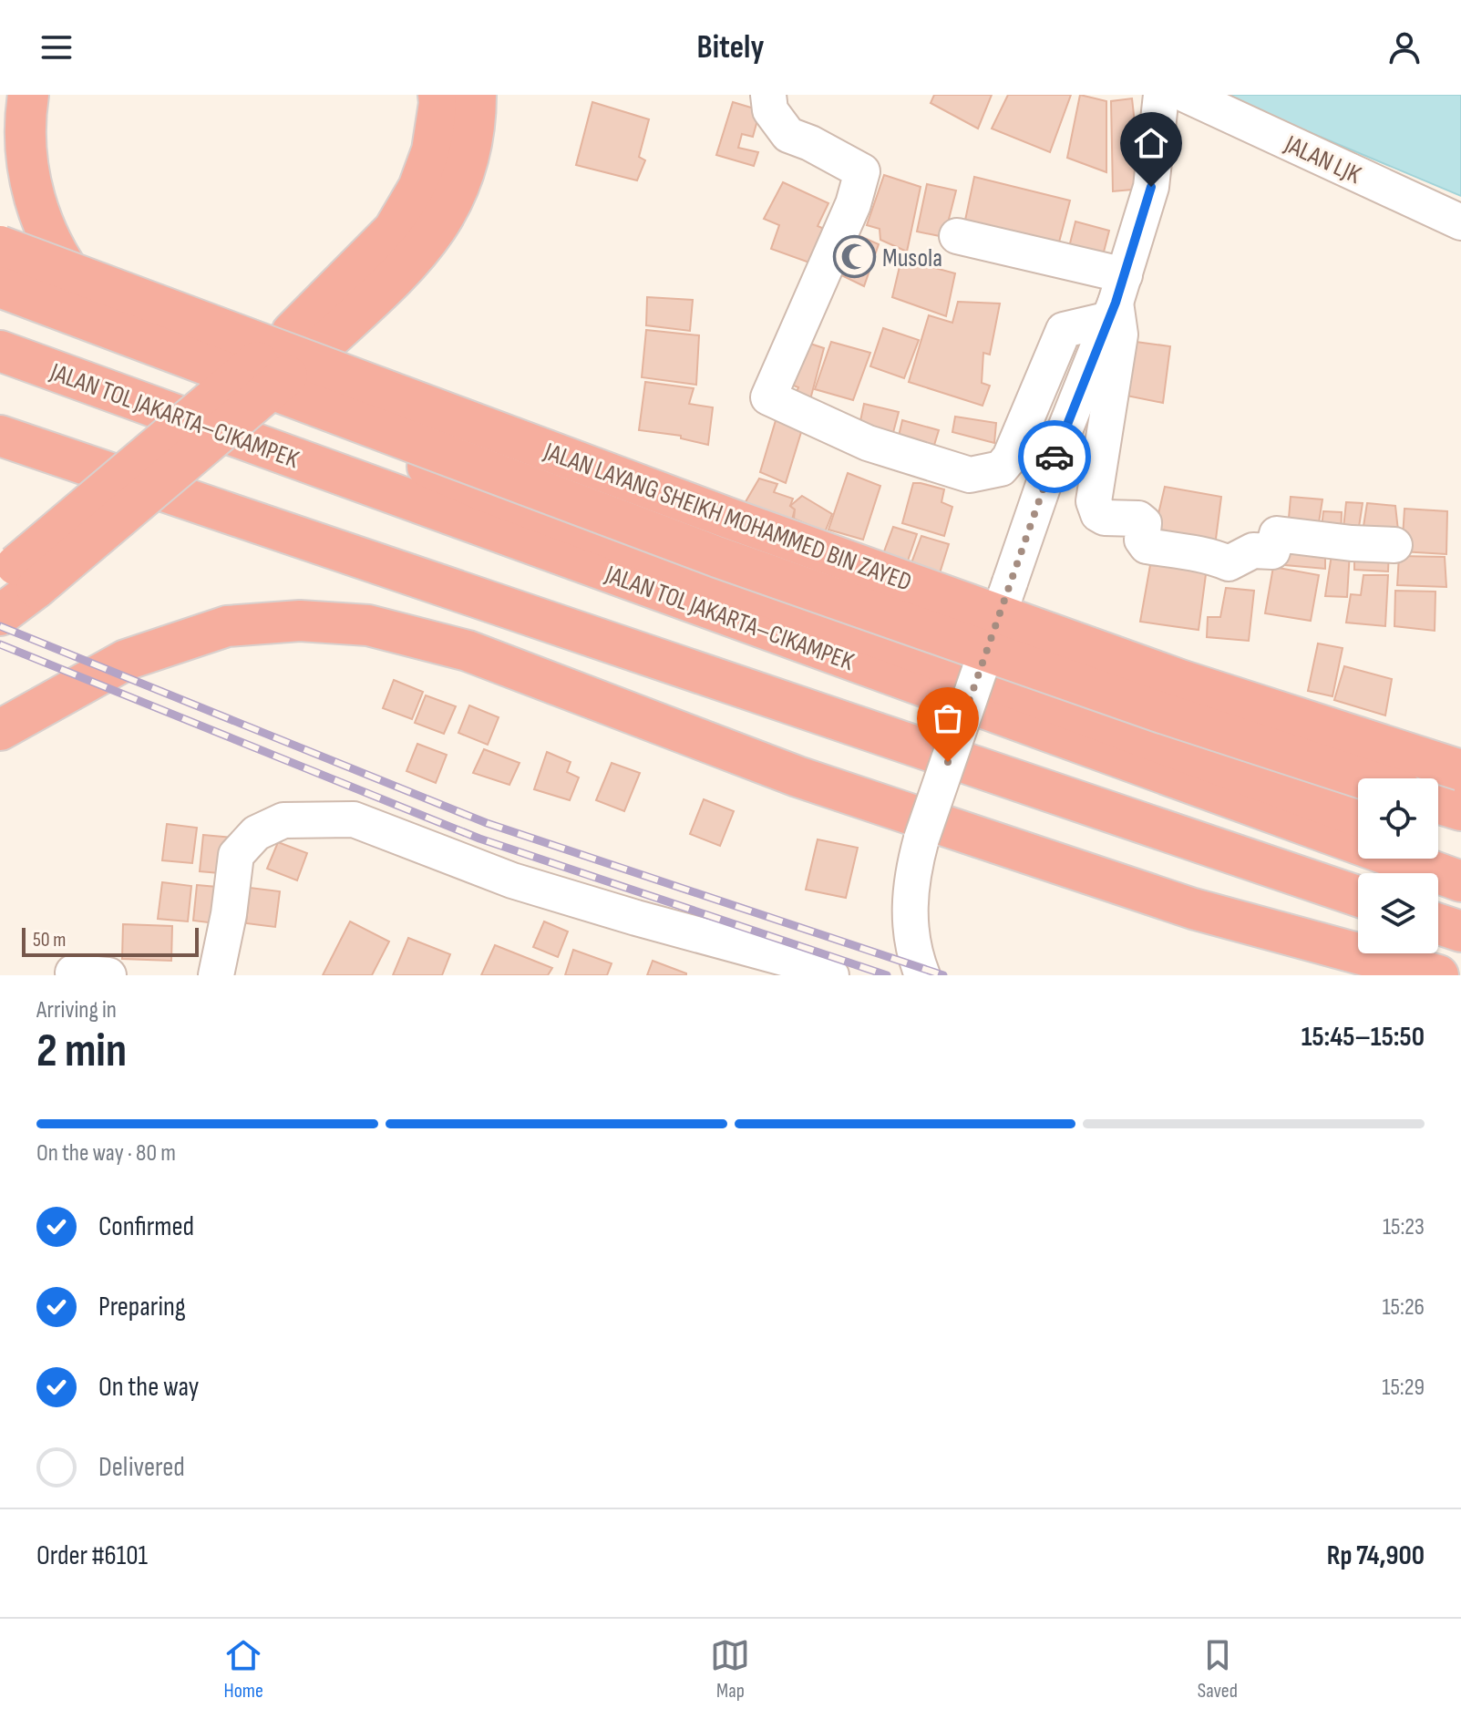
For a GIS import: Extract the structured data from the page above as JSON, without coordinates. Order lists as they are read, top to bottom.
{
  "streets": {
    "highway": ["JALAN TOL JAKARTA–CIKAMPEK", "JALAN LAYANG SHEIKH MOHAMMED BIN ZAYED"],
    "street": ["JALAN LJK"]
  },
  "places": {
    "mosque": ["Musola"]
  },
  "scale_bar": "50 m",
  "page": {
    "header": "Bitely",
    "scale": "50 m",
    "heading": ["2 min", "Arriving in", "15:45–15:50"],
    "panel": ["Order #6101", "Rp 74,900"],
    "bar": "On the way · 80 m",
    "list": [
      ["Confirmed", "15:23"],
      ["Preparing", "15:26"],
      ["On the way", "15:29"],
      "Delivered"
    ],
    "tabs": ["Home", "Map", "Saved"]
  }
}
